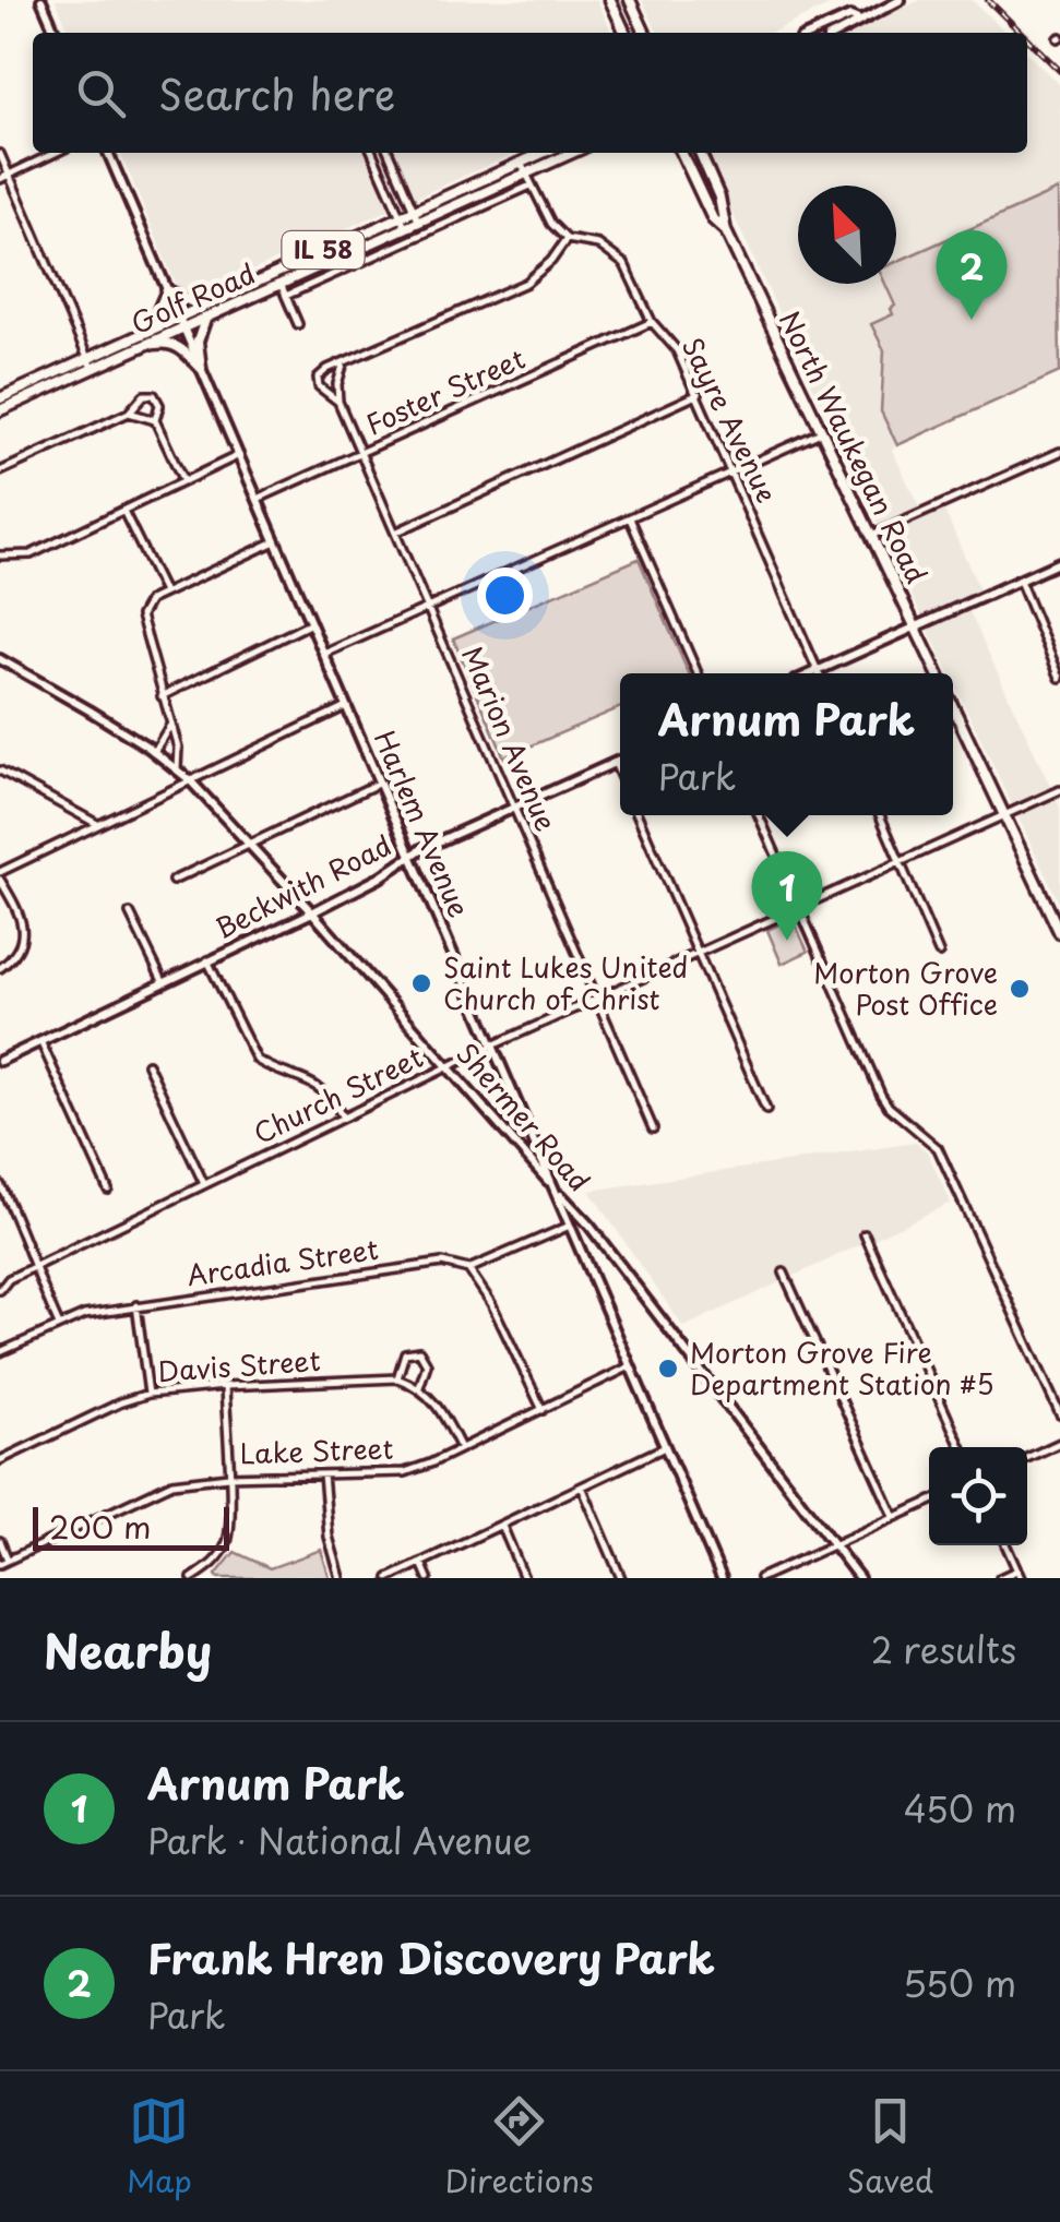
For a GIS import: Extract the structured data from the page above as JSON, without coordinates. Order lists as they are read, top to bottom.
{
  "streets": {
    "main road": [
      "IL 58",
      "Golf Road",
      "North Waukegan Road",
      "Harlem Avenue",
      "Beckwith Road",
      "Shermer Road"
    ],
    "street": [
      "Foster Street",
      "Sayre Avenue",
      "Marion Avenue",
      "Church Street",
      "Arcadia Street",
      "Davis Street",
      "Lake Street"
    ]
  },
  "crossings": [
    ["Golf Road", "Harlem Avenue"],
    ["Foster Street", "Sayre Avenue"],
    ["Foster Street", "Marion Avenue"],
    ["Foster Street", "Harlem Avenue"],
    ["Marion Avenue", "Beckwith Road"],
    ["Marion Avenue", "Church Street"],
    ["Harlem Avenue", "Beckwith Road"],
    ["Harlem Avenue", "Church Street"],
    ["Harlem Avenue", "Shermer Road"],
    ["Harlem Avenue", "Arcadia Street"],
    ["Harlem Avenue", "Lake Street"],
    ["Beckwith Road", "Shermer Road"],
    ["Church Street", "Shermer Road"]
  ],
  "places": ["Saint Lukes United Church of Christ", "Morton Grove Post Office", "Morton Grove Fire Department Station #5"],
  "scale_bar": "200 m",
  "north": "top left",
  "page": {
    "search": "Search here",
    "pins": ["2", "1"],
    "popup": ["Arnum Park", "Park"],
    "scale": "200 m",
    "heading": ["Nearby", "2 results"],
    "list": [
      {
        "mark": "1",
        "name": "Arnum Park",
        "note": "Park · National Avenue",
        "value": "450 m"
      },
      {
        "mark": "2",
        "name": "Frank Hren Discovery Park",
        "note": "Park",
        "value": "550 m"
      }
    ],
    "nav": ["Map", "Directions", "Saved"]
  }
}
